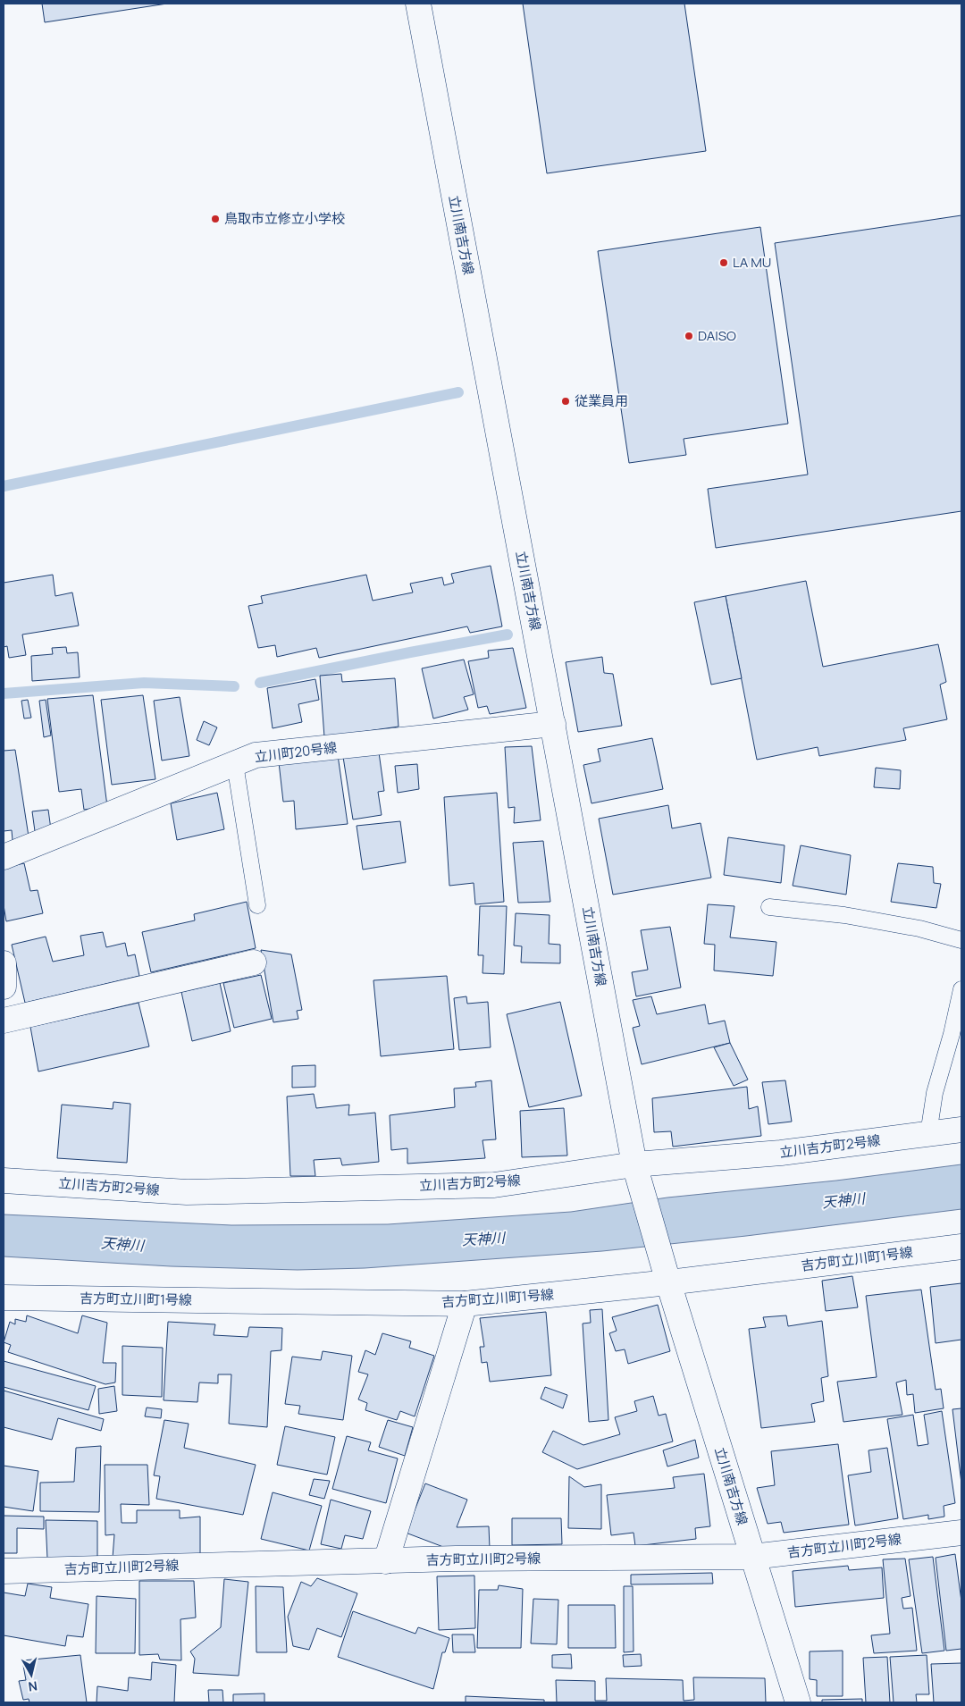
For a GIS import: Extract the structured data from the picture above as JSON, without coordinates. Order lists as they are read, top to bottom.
{
  "streets": {
    "street": [
      "立川南吉方線",
      "立川町20号線",
      "立川吉方町2号線",
      "吉方町立川町1号線",
      "吉方町立川町2号線"
    ]
  },
  "crossings": [
    ["立川南吉方線", "立川町20号線"],
    ["立川南吉方線", "立川吉方町2号線"],
    ["立川南吉方線", "吉方町立川町1号線"],
    ["立川南吉方線", "吉方町立川町2号線"]
  ],
  "water": ["天神川"],
  "places": [
    "鳥取市立修立小学校",
    "LA MU",
    "DAISO",
    "従業員用"
  ],
  "north": "bottom"
}
